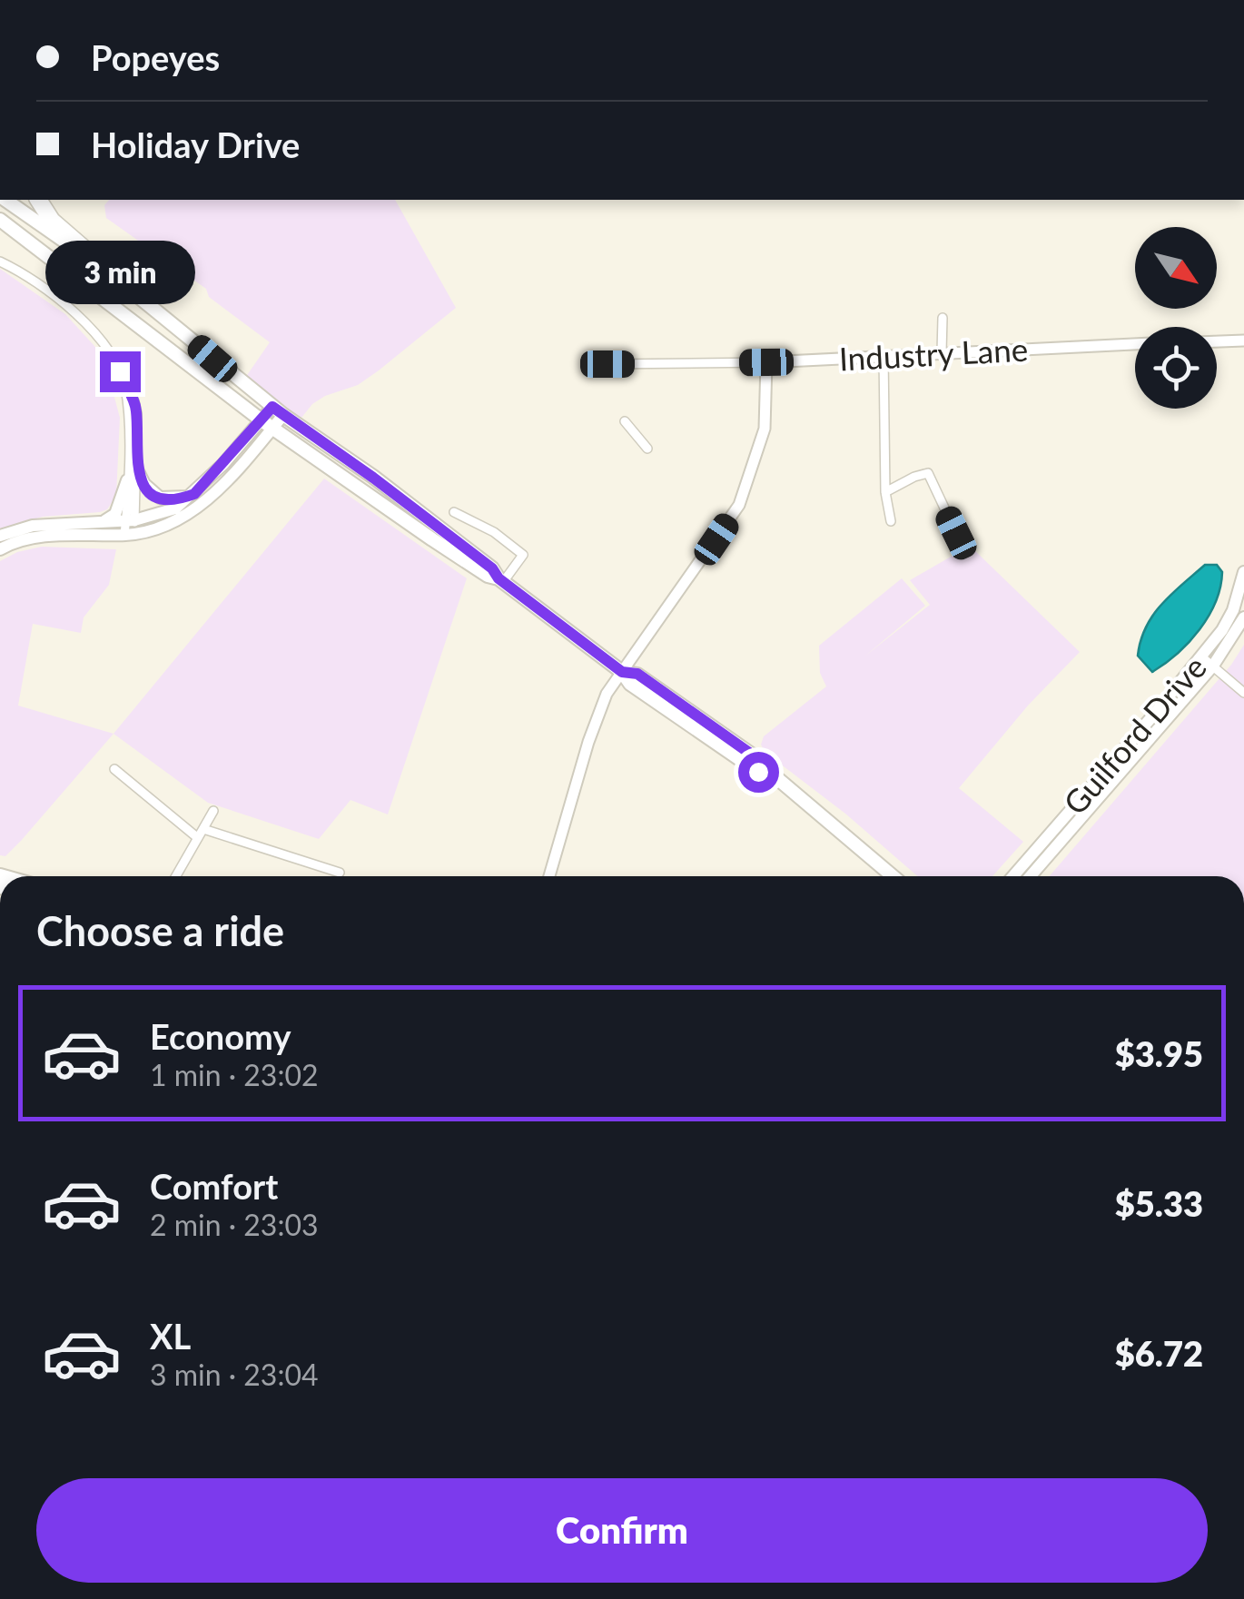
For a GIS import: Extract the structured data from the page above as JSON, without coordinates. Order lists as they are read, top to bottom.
{
  "streets": {
    "main road": ["Guilford Drive"],
    "street": ["Industry Lane"]
  },
  "north": "bottom right",
  "page": {
    "banner": ["Popeyes", "Holiday Drive"],
    "bubble": "3 min",
    "heading": "Choose a ride",
    "list": [
      {
        "name": "Economy",
        "note": "1 min · 23:02",
        "value": "$3.95"
      },
      {
        "name": "Comfort",
        "note": "2 min · 23:03",
        "value": "$5.33"
      },
      {
        "name": "XL",
        "note": "3 min · 23:04",
        "value": "$6.72"
      }
    ],
    "buttons": "Confirm"
  }
}
